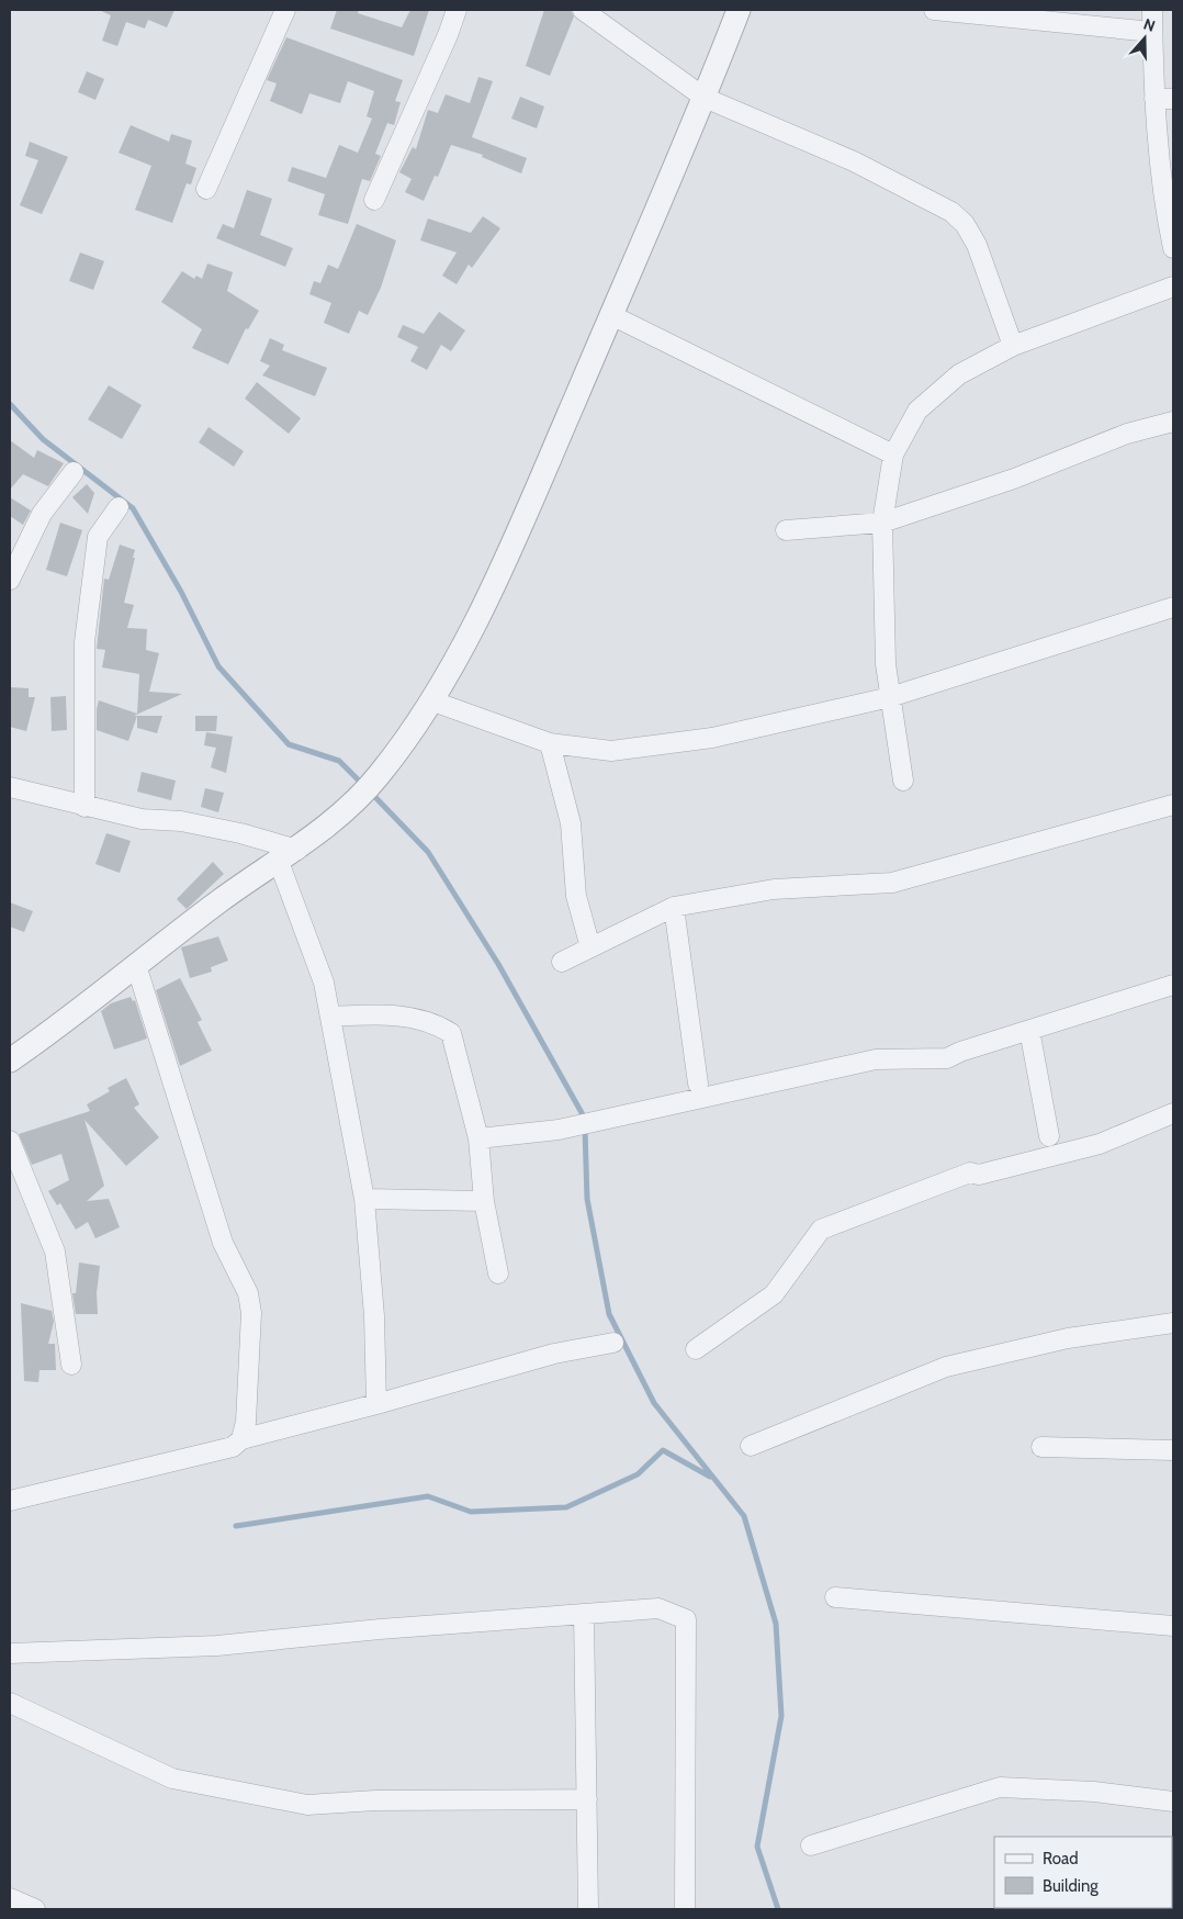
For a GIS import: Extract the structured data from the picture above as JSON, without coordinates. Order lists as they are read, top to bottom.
{
  "legend": ["Road", "Building"],
  "north": "top"
}
